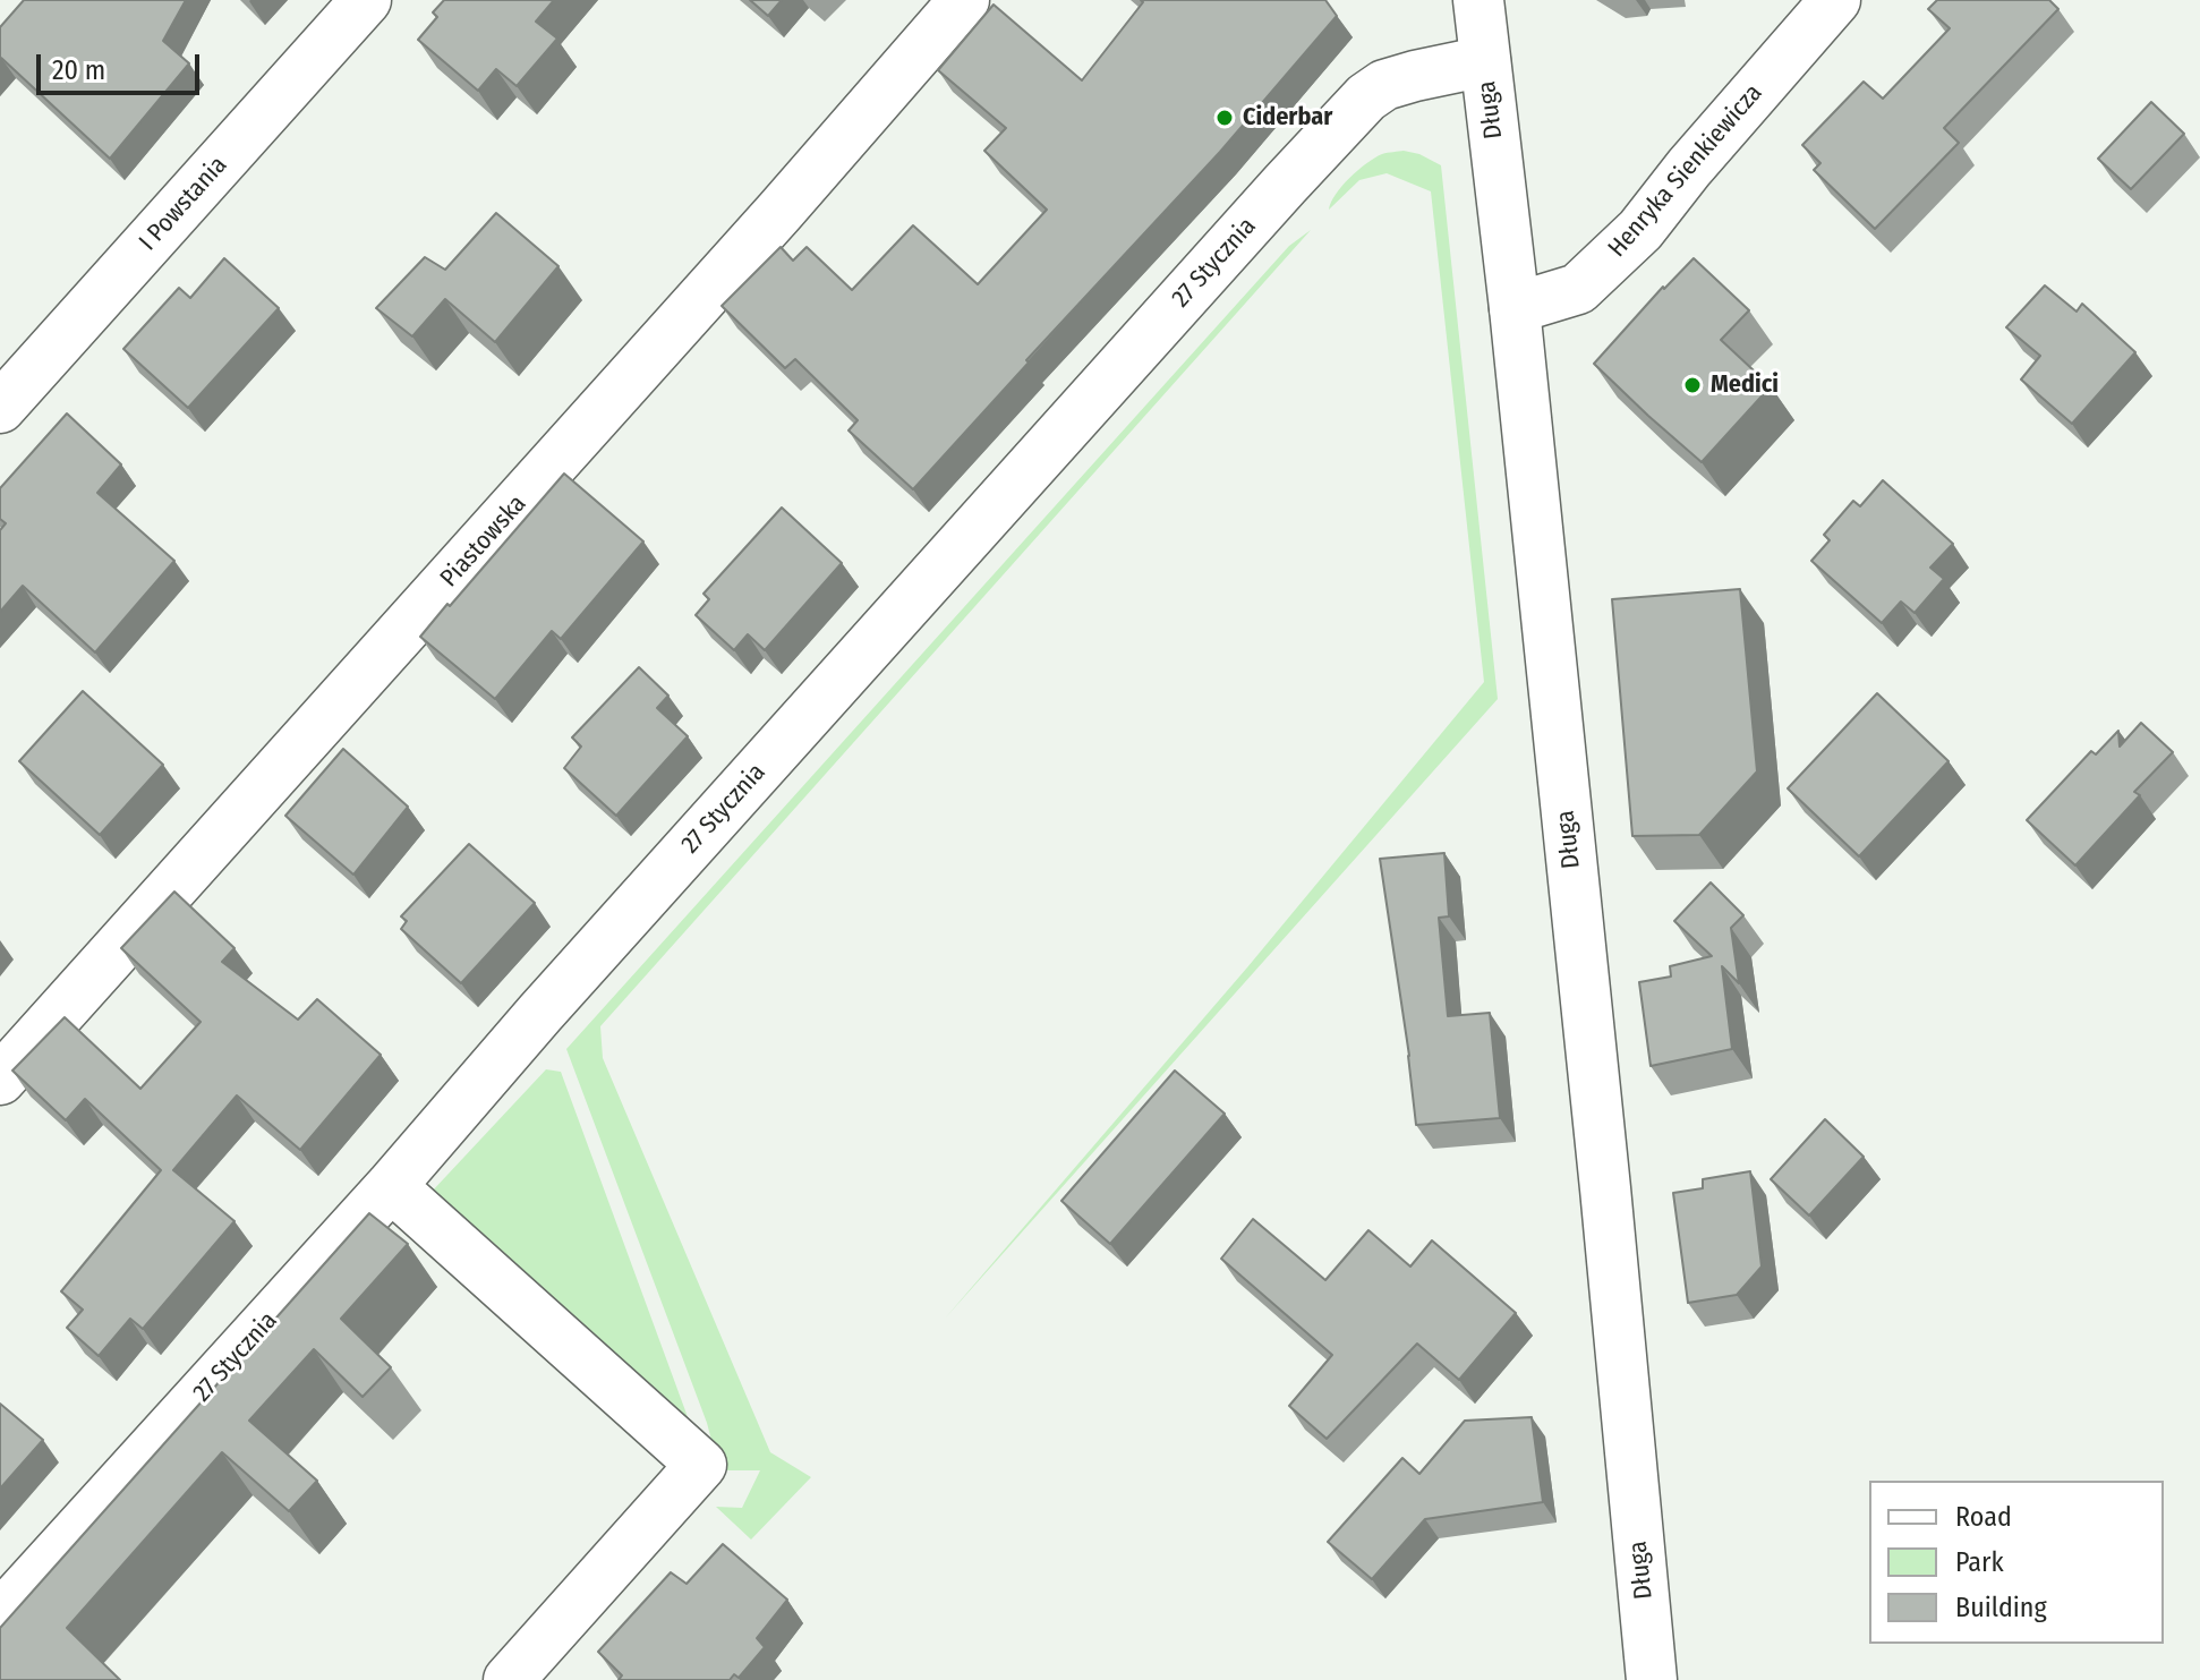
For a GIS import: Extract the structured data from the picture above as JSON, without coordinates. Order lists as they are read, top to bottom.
{
  "streets": {
    "street": [
      "Długa",
      "Henryka Sienkiewicza",
      "I Powstania",
      "27 Stycznia",
      "Piastowska"
    ]
  },
  "crossings": [
    ["Długa", "Henryka Sienkiewicza"],
    ["Długa", "27 Stycznia"]
  ],
  "places": ["Ciderbar", "Medici"],
  "legend": ["Road", "Park", "Building"],
  "scale_bar": "20 m"
}
